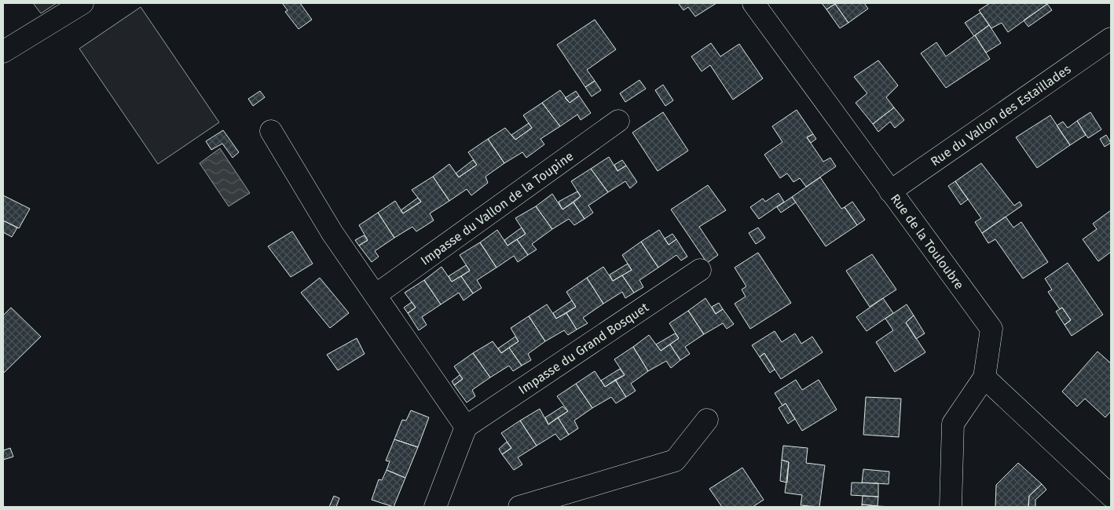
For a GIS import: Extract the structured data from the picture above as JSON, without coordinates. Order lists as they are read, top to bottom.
{
  "streets": {
    "street": [
      "Rue du Vallon des Estaillades",
      "Impasse du Vallon de la Toupine",
      "Rue de la Touloubre",
      "Impasse du Grand Bosquet"
    ]
  },
  "crossings": [
    ["Rue du Vallon des Estaillades", "Rue de la Touloubre"]
  ]
}
